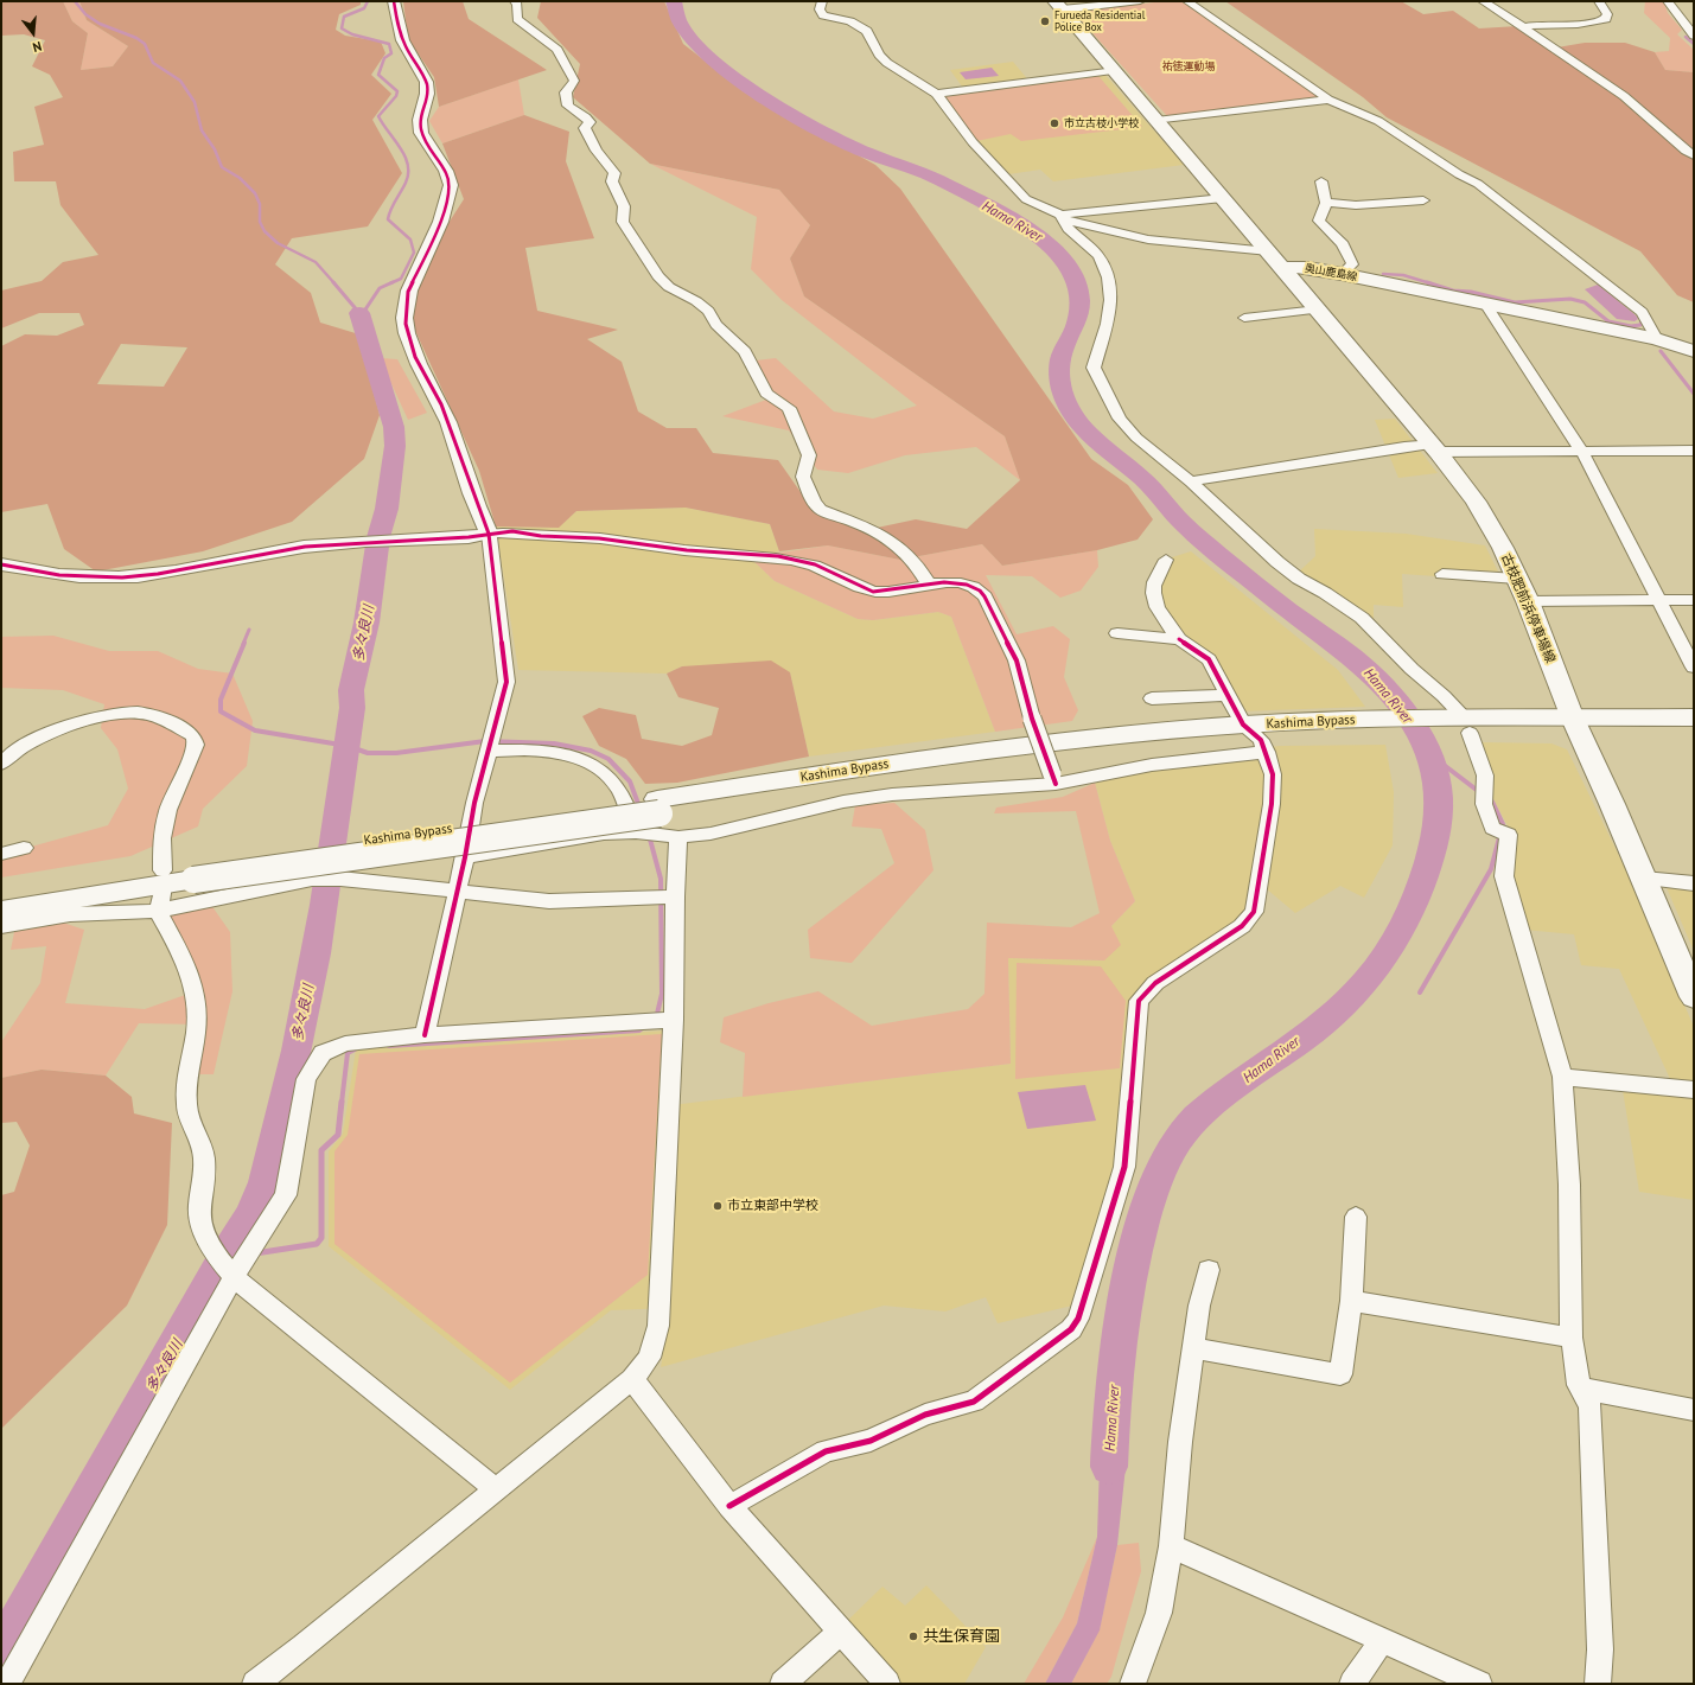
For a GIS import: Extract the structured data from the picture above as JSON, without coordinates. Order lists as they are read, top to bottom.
{
  "streets": {
    "main road": ["奥山鹿島線", "古枝肥前浜停車場線", "Kashima Bypass"]
  },
  "crossings": [
    ["奥山鹿島線", "古枝肥前浜停車場線"]
  ],
  "water": ["Hama River", "多々良川"],
  "parks": ["祐徳運動場"],
  "places": [
    "Furueda Residential Police Box",
    "市立古枝小学校",
    "市立東部中学校",
    "共生保育園"
  ],
  "north": "bottom"
}
